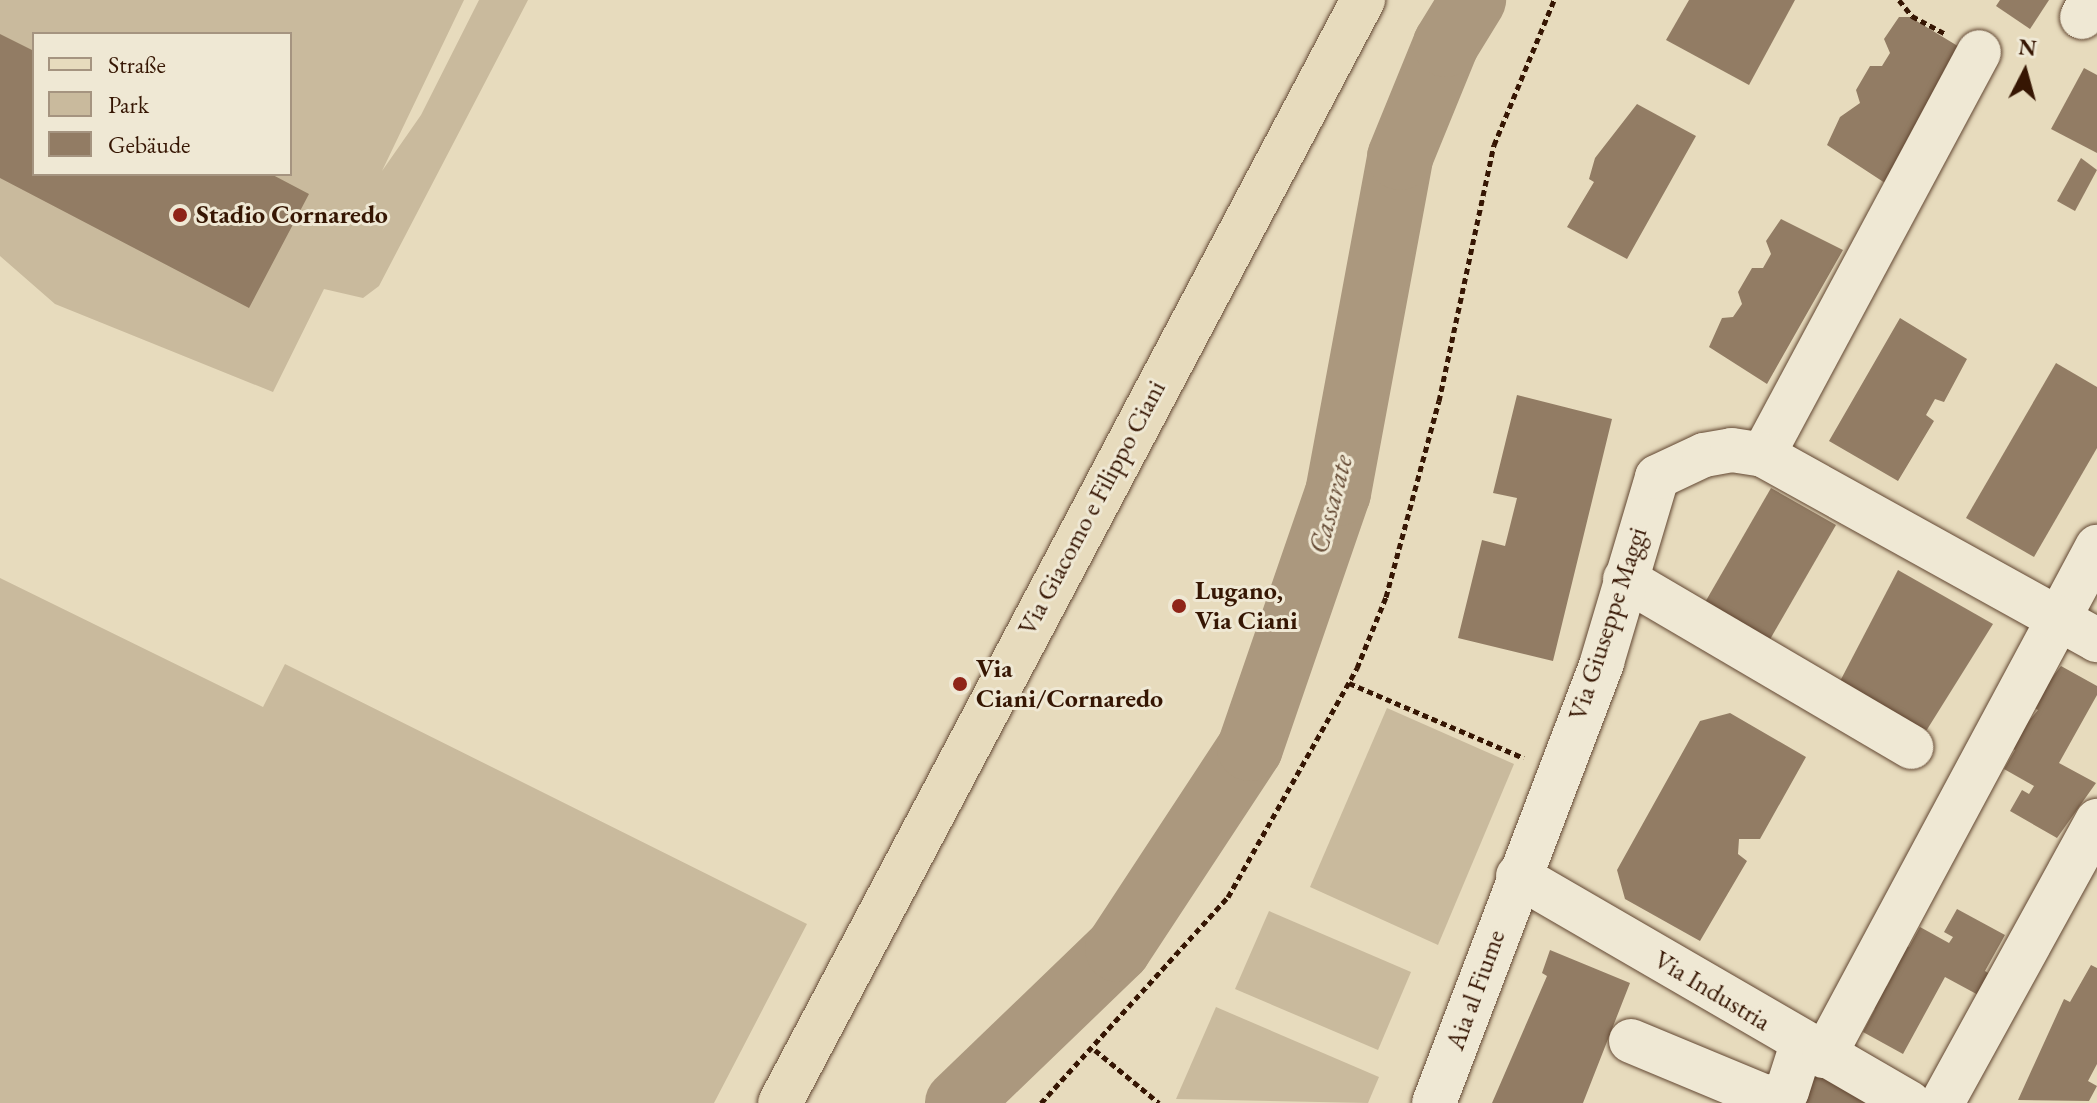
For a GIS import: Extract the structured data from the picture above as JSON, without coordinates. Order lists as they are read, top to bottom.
{
  "streets": {
    "main road": ["Via Giacomo e Filippo Ciani"],
    "street": ["Via Giuseppe Maggi", "Aia al Fiume", "Via Industria"]
  },
  "crossings": [
    ["Via Giuseppe Maggi", "Aia al Fiume"],
    ["Via Giuseppe Maggi", "Via Industria"],
    ["Aia al Fiume", "Via Industria"]
  ],
  "water": ["Cassarate"],
  "places": ["Stadio Cornaredo", "Lugano, Via Ciani", "Via Ciani/Cornaredo"],
  "legend": ["Straße", "Park", "Gebäude"],
  "north": "top"
}
